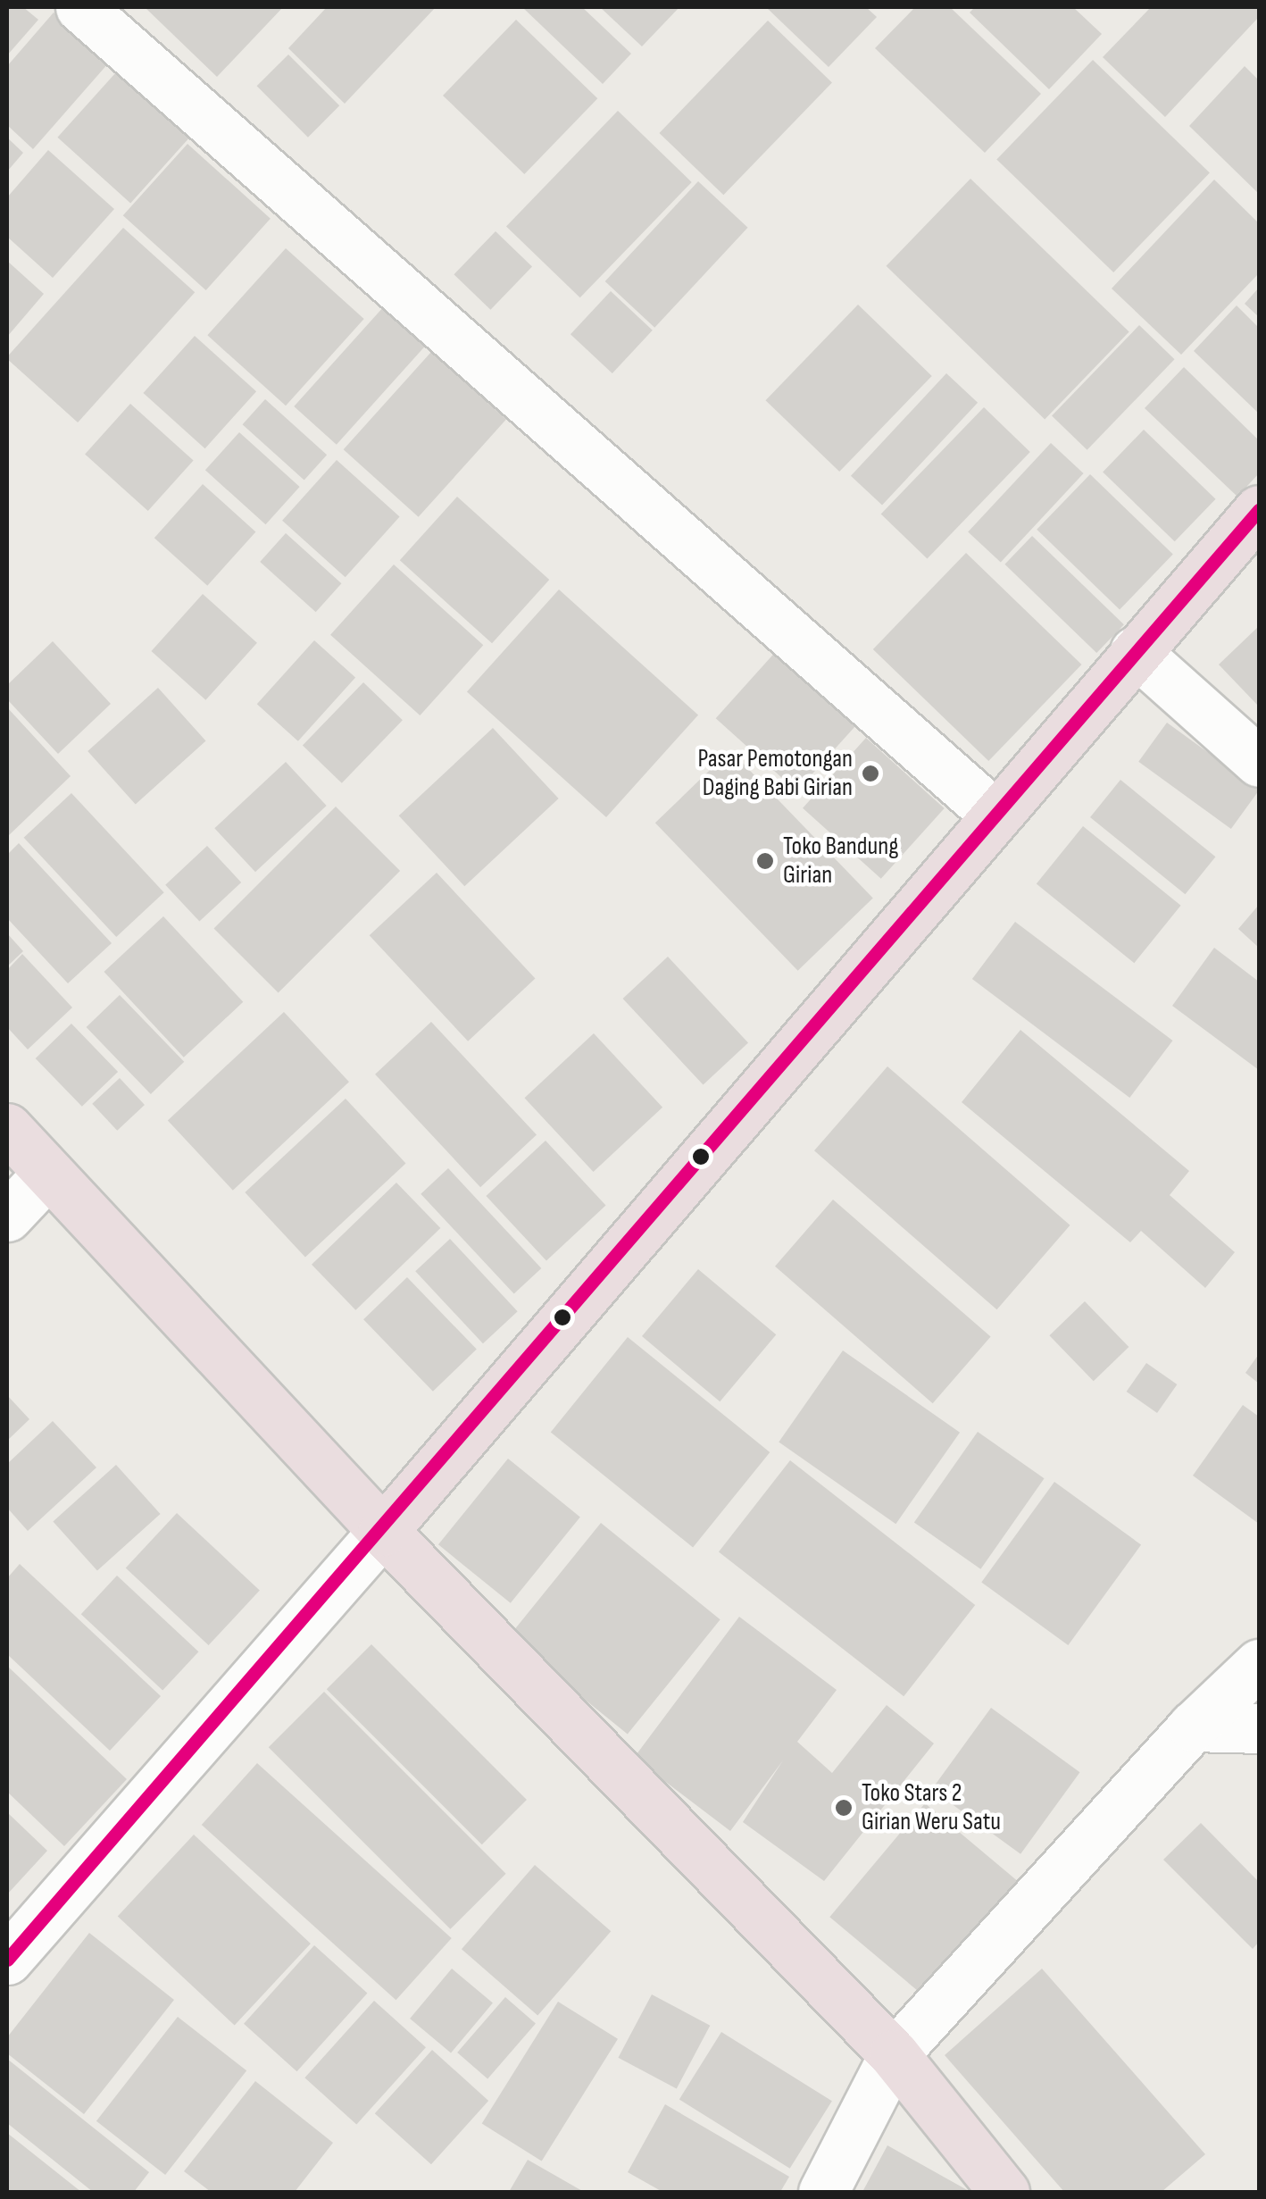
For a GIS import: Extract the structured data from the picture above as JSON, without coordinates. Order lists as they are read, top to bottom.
{
  "places": ["Pasar Pemotongan Daging Babi Girian", "Toko Bandung Girian", "Toko Stars 2 Girian Weru Satu"]
}
